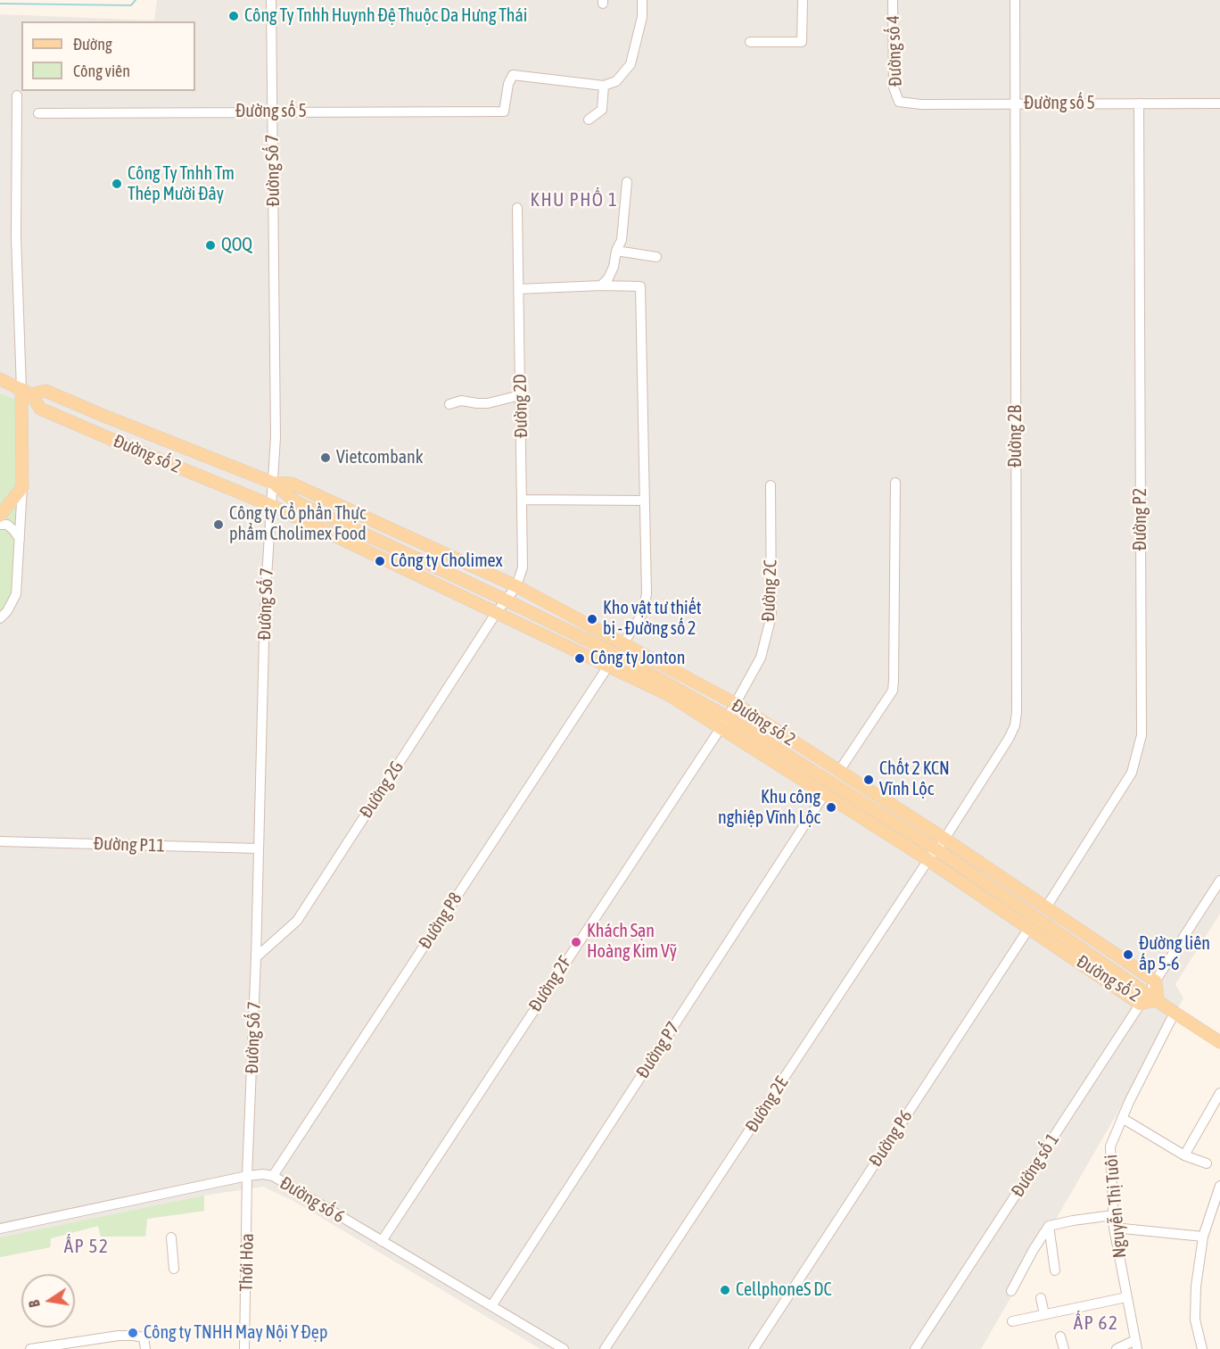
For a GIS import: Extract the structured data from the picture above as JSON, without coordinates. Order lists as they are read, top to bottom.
{
  "streets": {
    "main road": ["Đường số 2"],
    "street": [
      "Đường số 4",
      "Đường số 5",
      "Đường Số 7",
      "Đường 2D",
      "Đường 2B",
      "Đường P2",
      "Đường 2C",
      "Đường 2G",
      "Đường P11",
      "Đường P8",
      "Đường 2F",
      "Đường P7",
      "Đường 2E",
      "Đường P6",
      "Đường số 1",
      "Đường số 6",
      "Nguyễn Thị Tuôi",
      "Thới Hòa"
    ]
  },
  "crossings": [
    ["Đường số 4", "Đường số 5"],
    ["Đường số 5", "Đường Số 7"],
    ["Đường số 5", "Đường 2B"],
    ["Đường số 5", "Đường P2"],
    ["Đường Số 7", "Đường số 2"],
    ["Đường Số 7", "Đường 2G"],
    ["Đường Số 7", "Đường P11"],
    ["Đường Số 7", "Đường số 6"],
    ["Đường Số 7", "Thới Hòa"],
    ["Đường 2D", "Đường số 2"],
    ["Đường 2D", "Đường 2G"],
    ["Đường 2B", "Đường số 2"],
    ["Đường 2B", "Đường 2E"],
    ["Đường số 2", "Đường P2"],
    ["Đường số 2", "Đường 2C"],
    ["Đường số 2", "Đường 2G"],
    ["Đường số 2", "Đường P8"],
    ["Đường số 2", "Đường 2F"],
    ["Đường số 2", "Đường P7"],
    ["Đường số 2", "Đường 2E"],
    ["Đường số 2", "Đường P6"],
    ["Đường số 2", "Đường số 1"],
    ["Đường 2C", "Đường 2F"],
    ["Đường P8", "Đường số 6"],
    ["Đường 2F", "Đường số 6"],
    ["Đường P7", "Đường số 6"],
    ["Đường số 6", "Thới Hòa"]
  ],
  "districts": ["KHU PHỐ 1", "ẤP 52", "ẤP 62"],
  "places": [
    "Công Ty Tnhh Huynh Đệ Thuộc Da Hưng Thái",
    "Công Ty Tnhh Tm Thép Mười Đây",
    "QOQ",
    "Vietcombank",
    "Công ty Cổ phần Thực phẩm Cholimex Food",
    "Công ty Cholimex",
    "Kho vật tư thiết bị - Đường số 2",
    "Công ty Jonton",
    "Chốt 2 KCN Vĩnh Lộc",
    "Khu công nghiệp Vĩnh Lộc",
    "Khách Sạn Hoàng Kim Vỹ",
    "Đường liên ấp 5-6",
    "CellphoneS DC",
    "Công ty TNHH May Nội Y Đẹp"
  ],
  "legend": ["Đường", "Công viên"],
  "north": "left"
}
